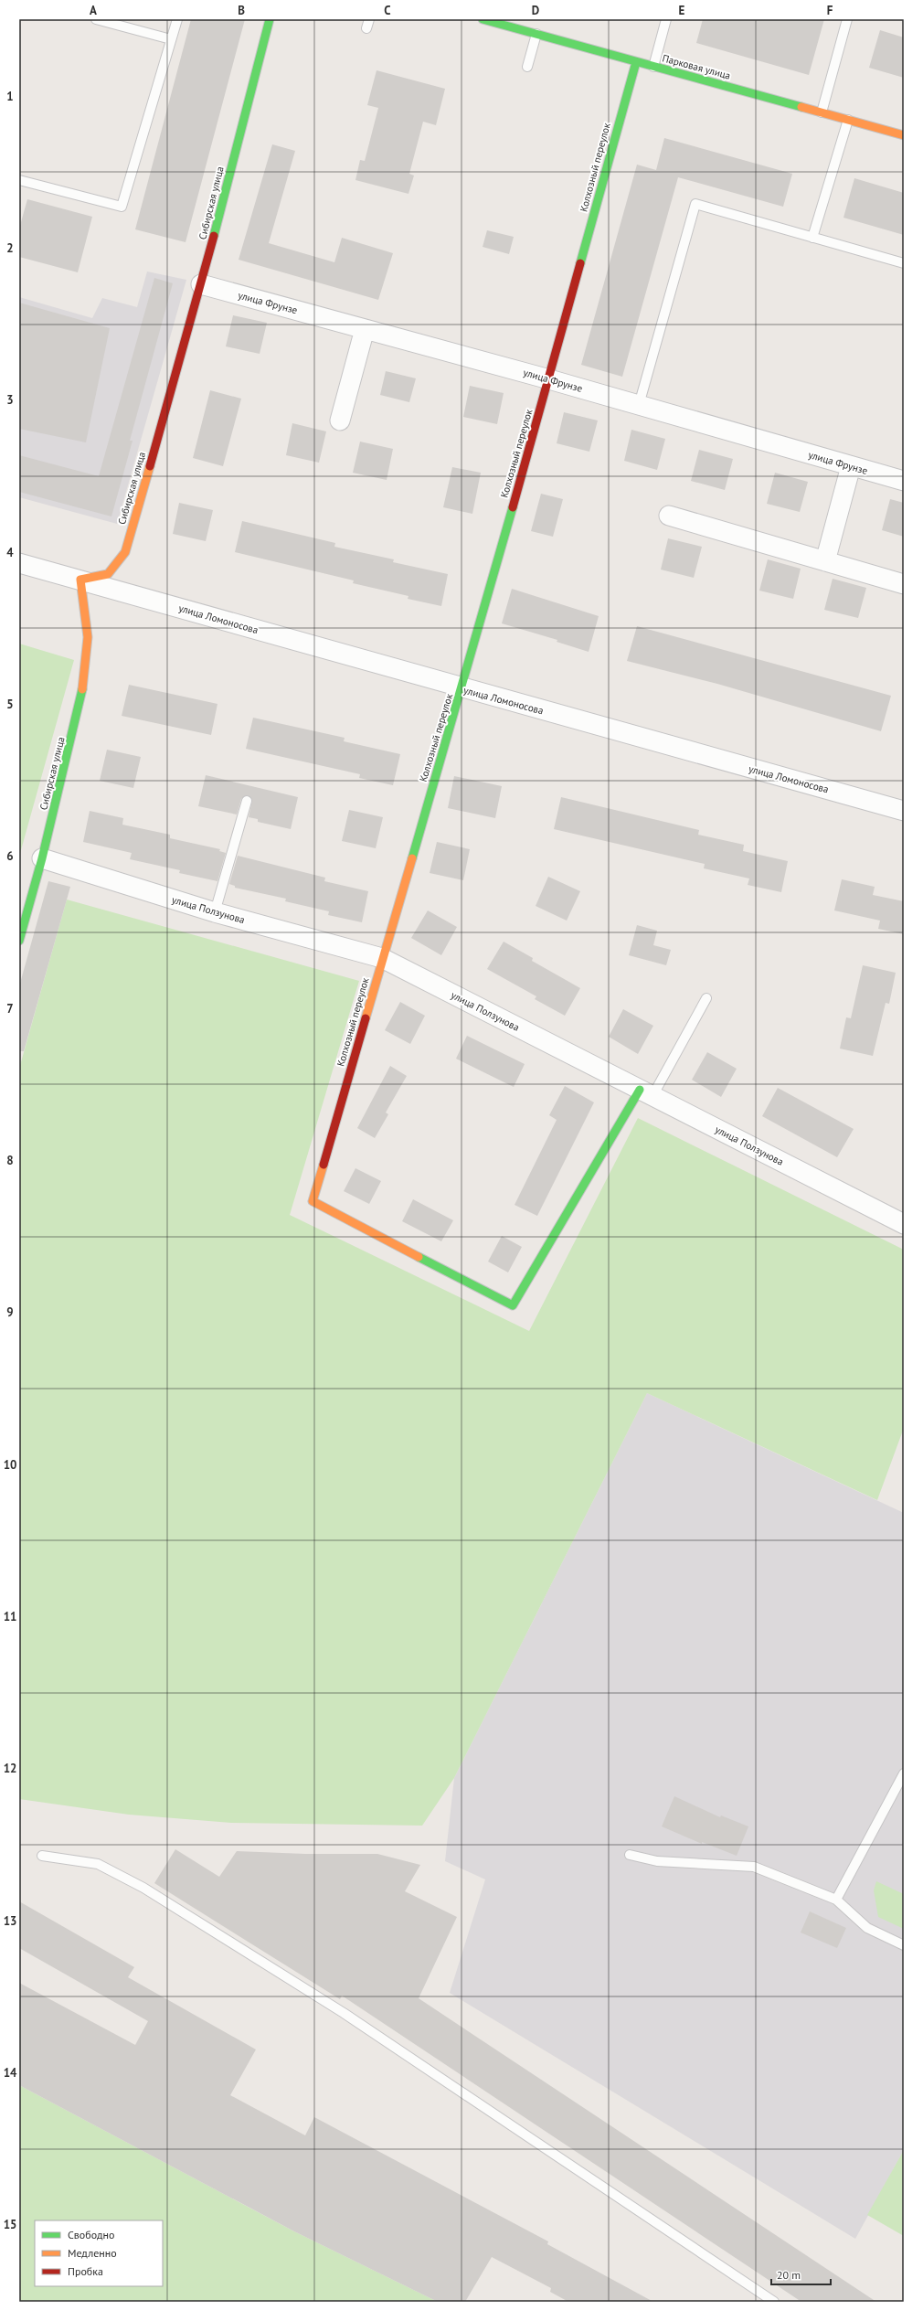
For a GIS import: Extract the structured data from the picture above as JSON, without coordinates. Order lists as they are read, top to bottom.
{
  "streets": {
    "street": [
      "Парковая улица",
      "Колхозный переулок",
      "Сибирская улица",
      "улица Фрунзе",
      "улица Ломоносова",
      "улица Ползунова"
    ]
  },
  "crossings": [
    ["Парковая улица", "Колхозный переулок"],
    ["Колхозный переулок", "улица Фрунзе"],
    ["Колхозный переулок", "улица Ломоносова"],
    ["Колхозный переулок", "улица Ползунова"],
    ["Сибирская улица", "улица Фрунзе"],
    ["Сибирская улица", "улица Ломоносова"],
    ["Сибирская улица", "улица Ползунова"]
  ],
  "legend": ["Свободно", "Медленно", "Пробка"],
  "scale_bar": "20 m",
  "grid": {
    "columns": [
      "A",
      "B",
      "C",
      "D",
      "E",
      "F"
    ],
    "rows": [
      "1",
      "2",
      "3",
      "4",
      "5",
      "6",
      "7",
      "8",
      "9",
      "10",
      "11",
      "12",
      "13",
      "14",
      "15"
    ]
  }
}
